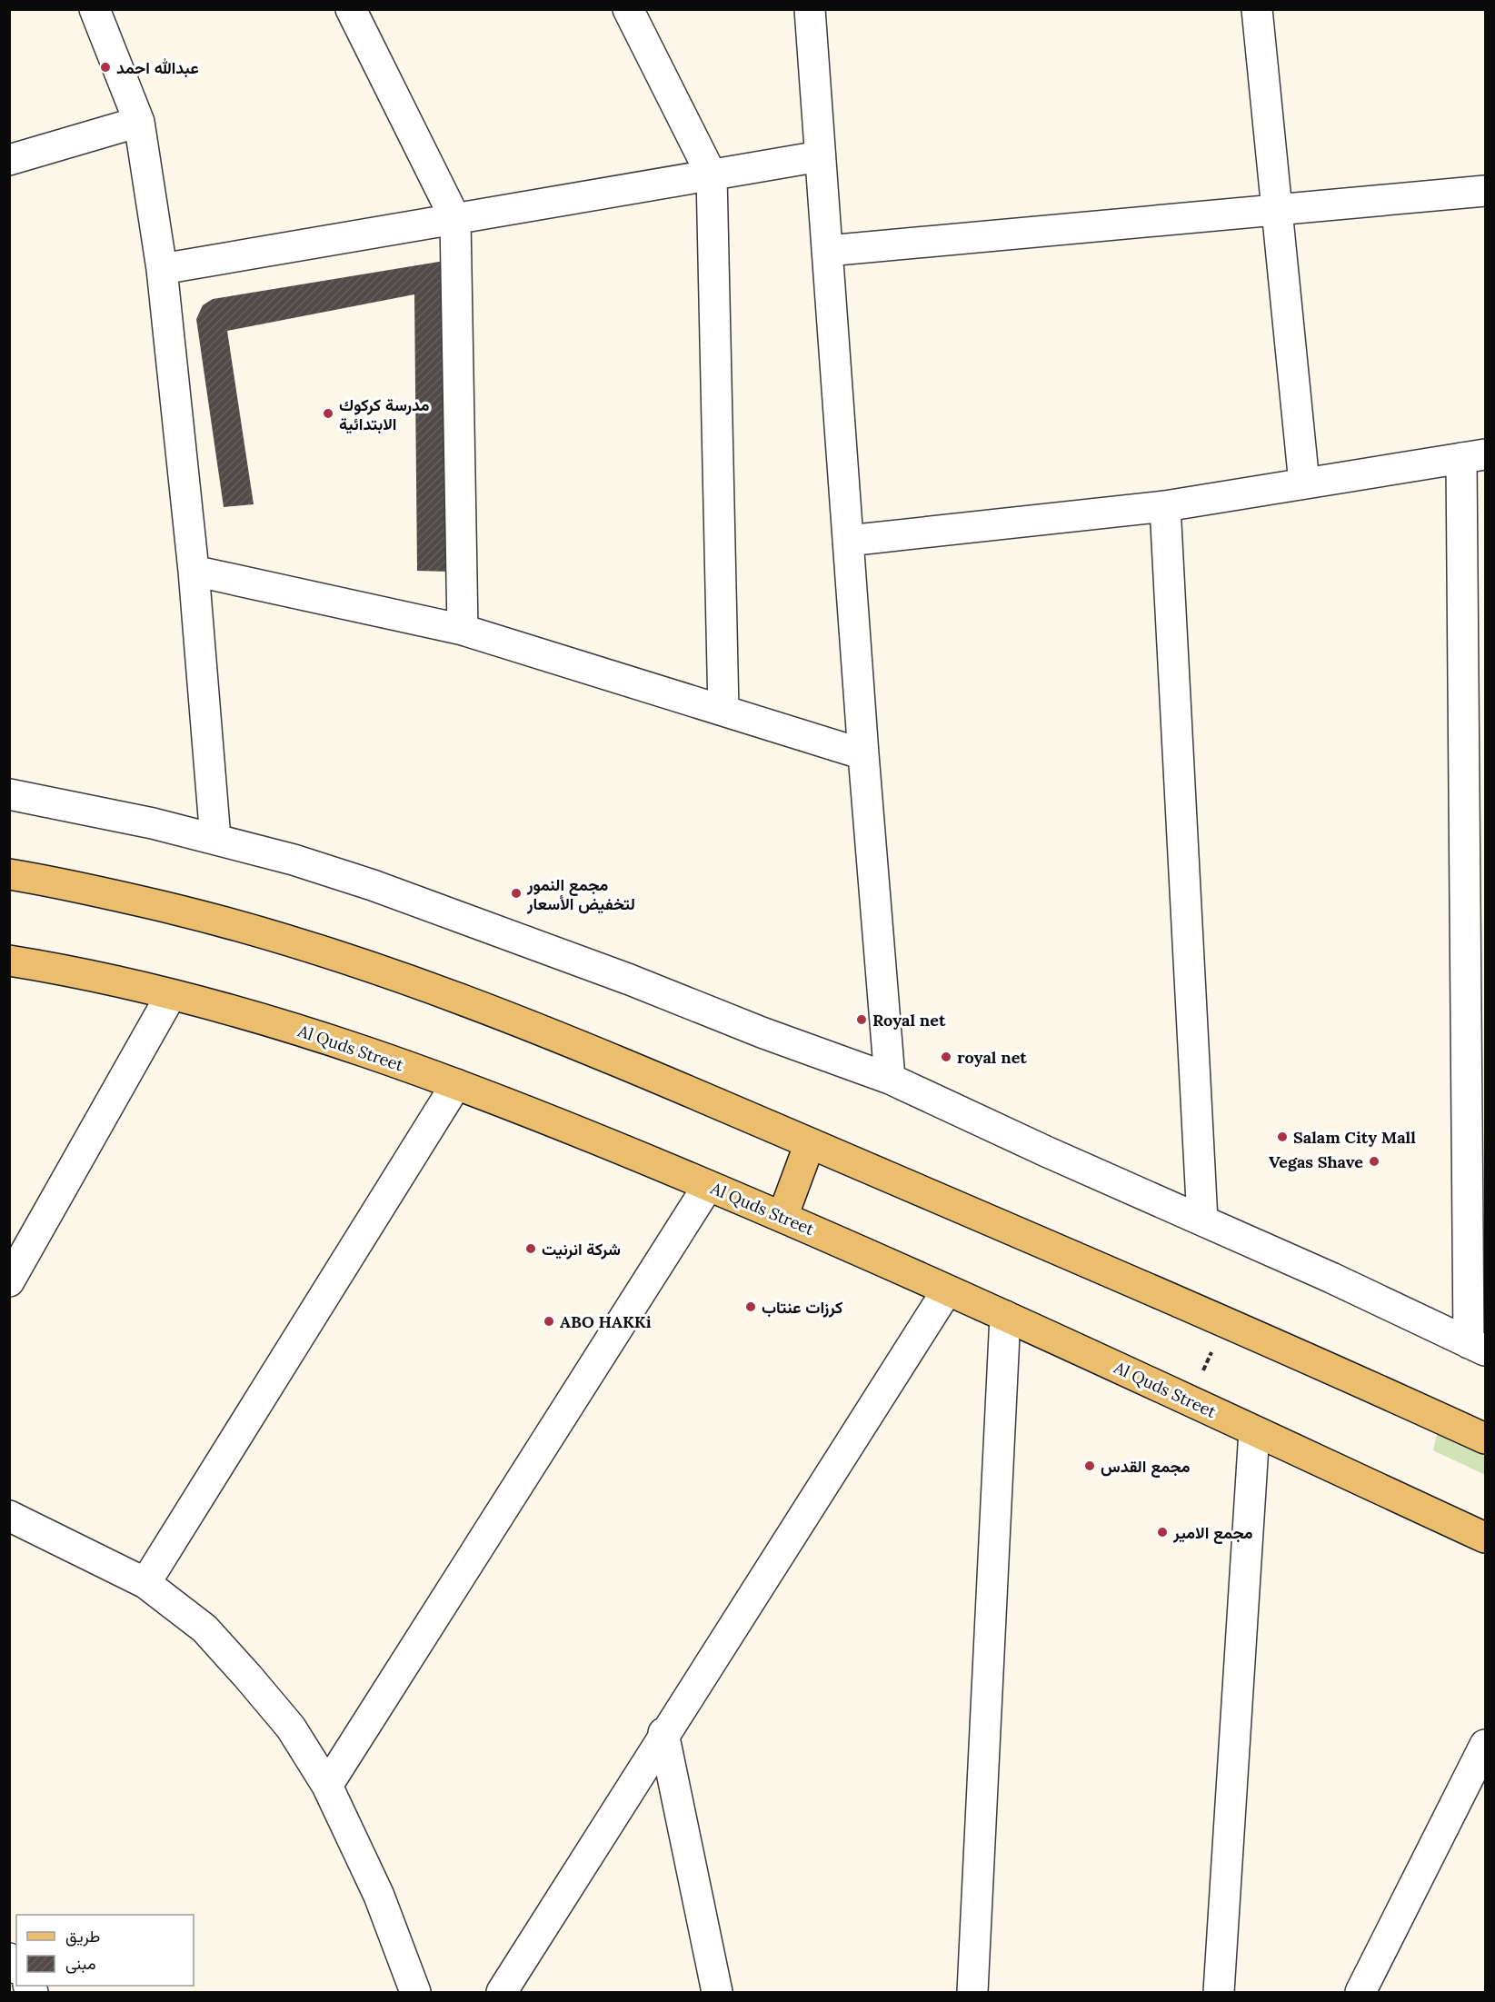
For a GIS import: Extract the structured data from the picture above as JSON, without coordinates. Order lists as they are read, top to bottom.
{
  "streets": {
    "main road": ["Al Quds Street"]
  },
  "places": [
    "عبدالله احمد",
    "مدرسة كركوك الابتدائية",
    "مجمع النمور لتخفيض الأسعار",
    "Royal net",
    "royal net",
    "Salam City Mall",
    "Vegas Shave",
    "شركة انرنيت",
    "كرزات عنتاب",
    "ABO HAKKi",
    "مجمع القدس",
    "مجمع الامير"
  ],
  "legend": ["طريق", "مبنى"]
}
